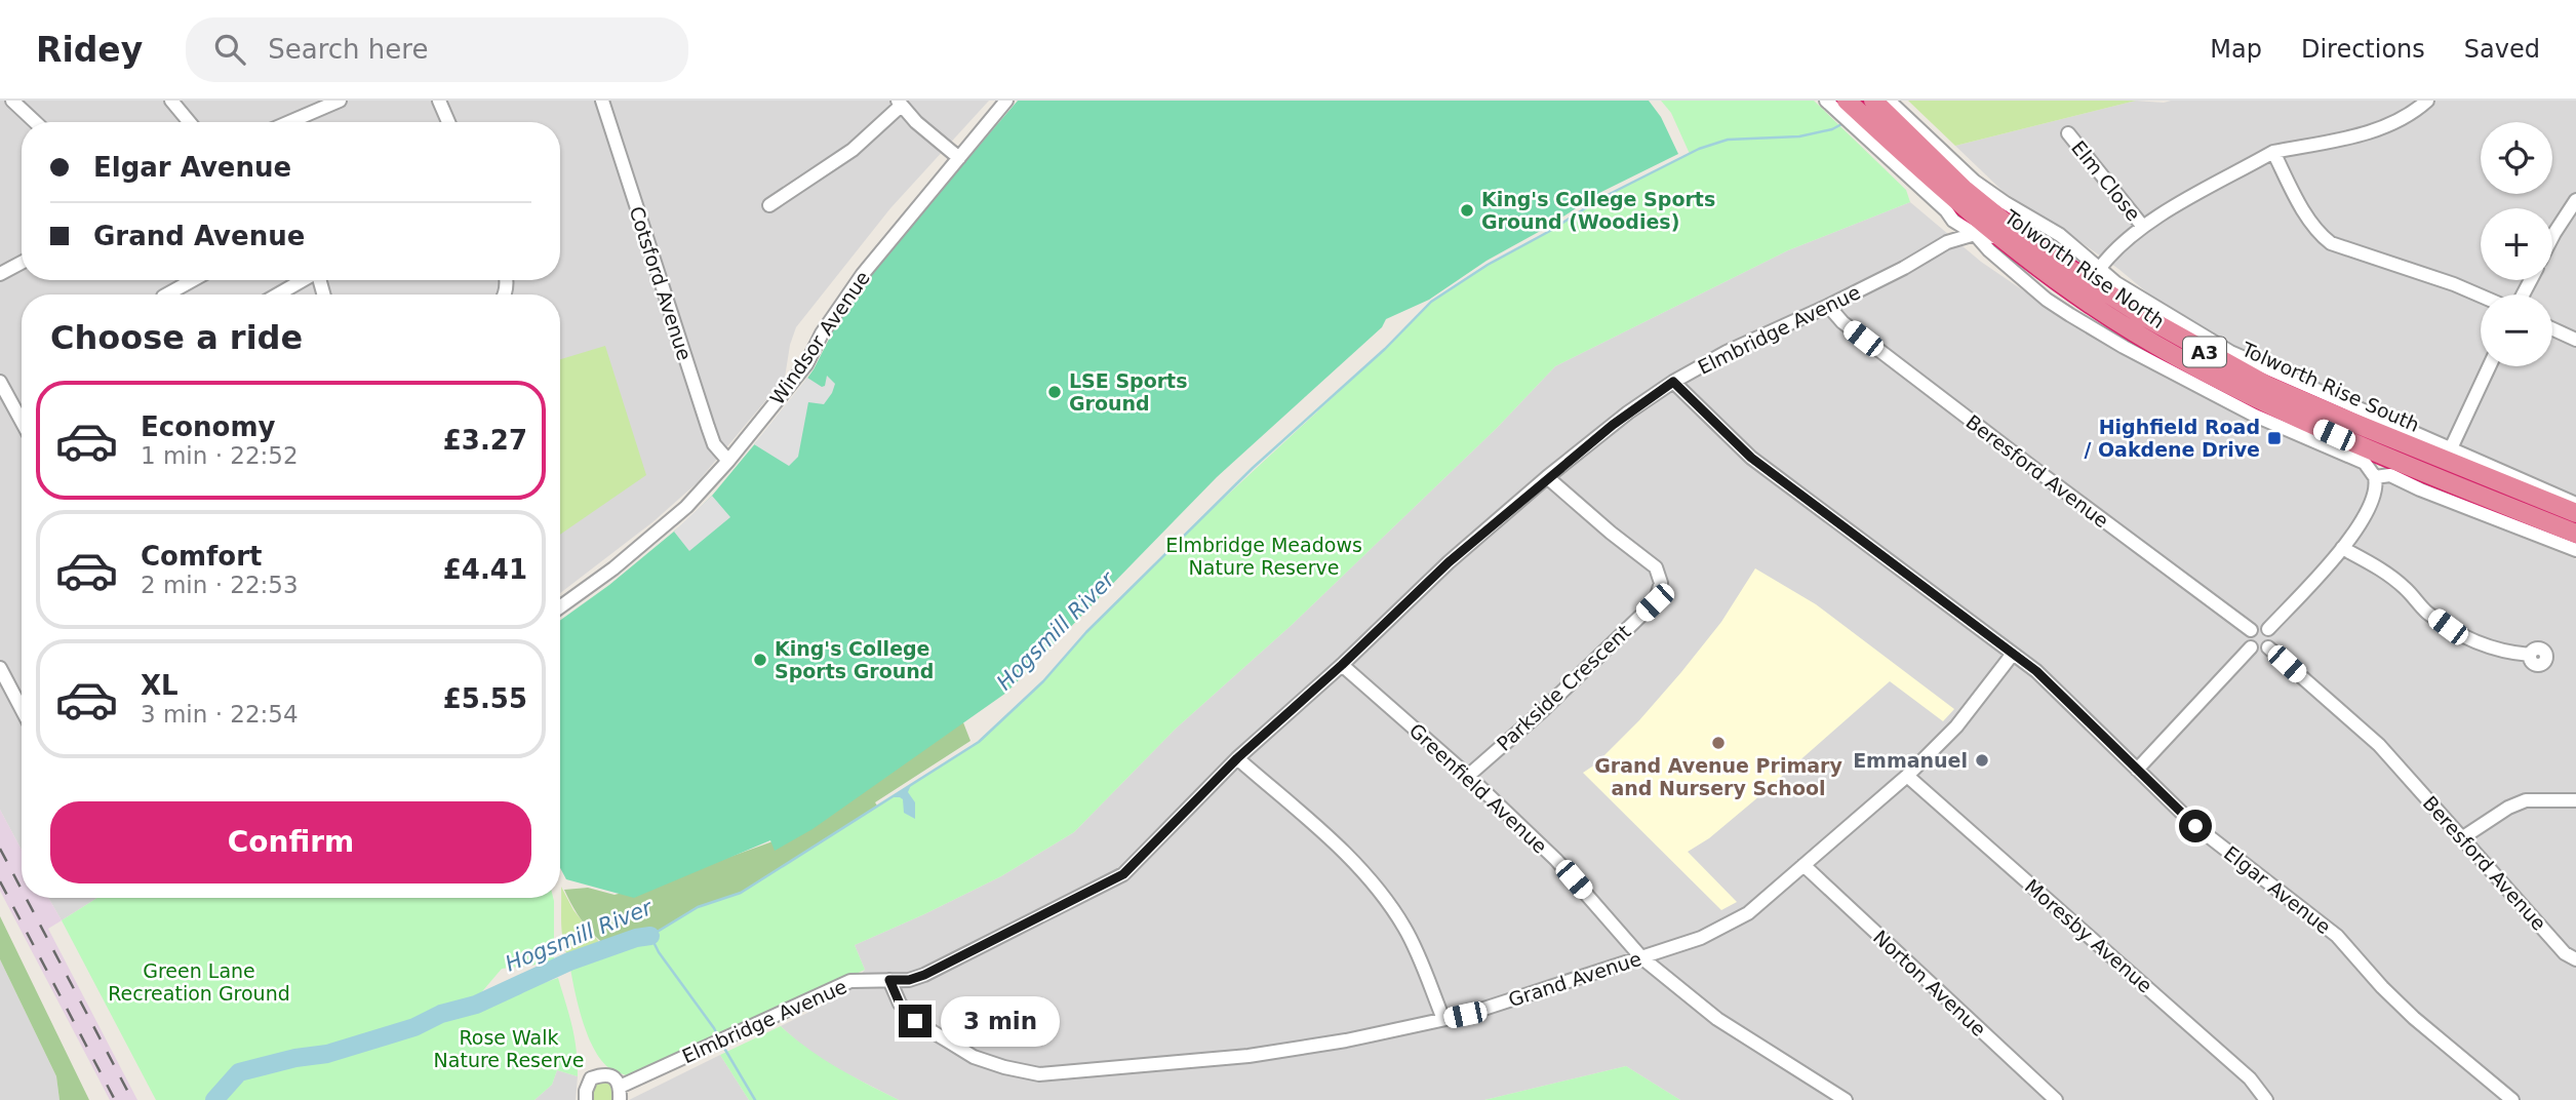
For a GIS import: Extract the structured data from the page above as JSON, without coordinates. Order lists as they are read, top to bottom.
{
  "streets": {
    "highway": ["Tolworth Rise North", "A3", "Tolworth Rise South"],
    "street": [
      "Elm Close",
      "Cotsford Avenue",
      "Elmbridge Avenue",
      "Windsor Avenue",
      "Beresford Avenue",
      "Parkside Crescent",
      "Greenfield Avenue",
      "Elgar Avenue",
      "Moresby Avenue",
      "Grand Avenue",
      "Norton Avenue"
    ]
  },
  "crossings": [
    ["Tolworth Rise North", "Elmbridge Avenue"],
    ["Tolworth Rise North", "A3"],
    ["Tolworth Rise North", "Tolworth Rise South"],
    ["Cotsford Avenue", "Windsor Avenue"],
    ["Elmbridge Avenue", "Beresford Avenue"],
    ["Elmbridge Avenue", "Parkside Crescent"],
    ["Elmbridge Avenue", "Greenfield Avenue"],
    ["Elmbridge Avenue", "Elgar Avenue"],
    ["Elmbridge Avenue", "Grand Avenue"],
    ["A3", "Tolworth Rise South"],
    ["Parkside Crescent", "Greenfield Avenue"],
    ["Greenfield Avenue", "Grand Avenue"],
    ["Elgar Avenue", "Grand Avenue"],
    ["Moresby Avenue", "Grand Avenue"],
    ["Grand Avenue", "Norton Avenue"]
  ],
  "water": ["Hogsmill River"],
  "parks": ["Elmbridge Meadows Nature Reserve", "Green Lane Recreation Ground", "Rose Walk Nature Reserve"],
  "places": {
    "other": [
      "King's College Sports Ground (Woodies)",
      "LSE Sports Ground",
      "King's College Sports Ground",
      "Grand Avenue Primary and Nursery School",
      "Emmanuel"
    ],
    "transit": ["Highfield Road / Oakdene Drive"]
  },
  "page": {
    "header": "Ridey",
    "search": "Search here",
    "nav": ["Map", "Directions", "Saved"],
    "map_buttons": ["+", "−"],
    "banner": ["Elgar Avenue", "Grand Avenue"],
    "heading": "Choose a ride",
    "list": [
      {
        "name": "Economy",
        "note": "1 min · 22:52",
        "value": "£3.27"
      },
      {
        "name": "Comfort",
        "note": "2 min · 22:53",
        "value": "£4.41"
      },
      {
        "name": "XL",
        "note": "3 min · 22:54",
        "value": "£5.55"
      }
    ],
    "buttons": "Confirm",
    "bubble": "3 min"
  }
}
